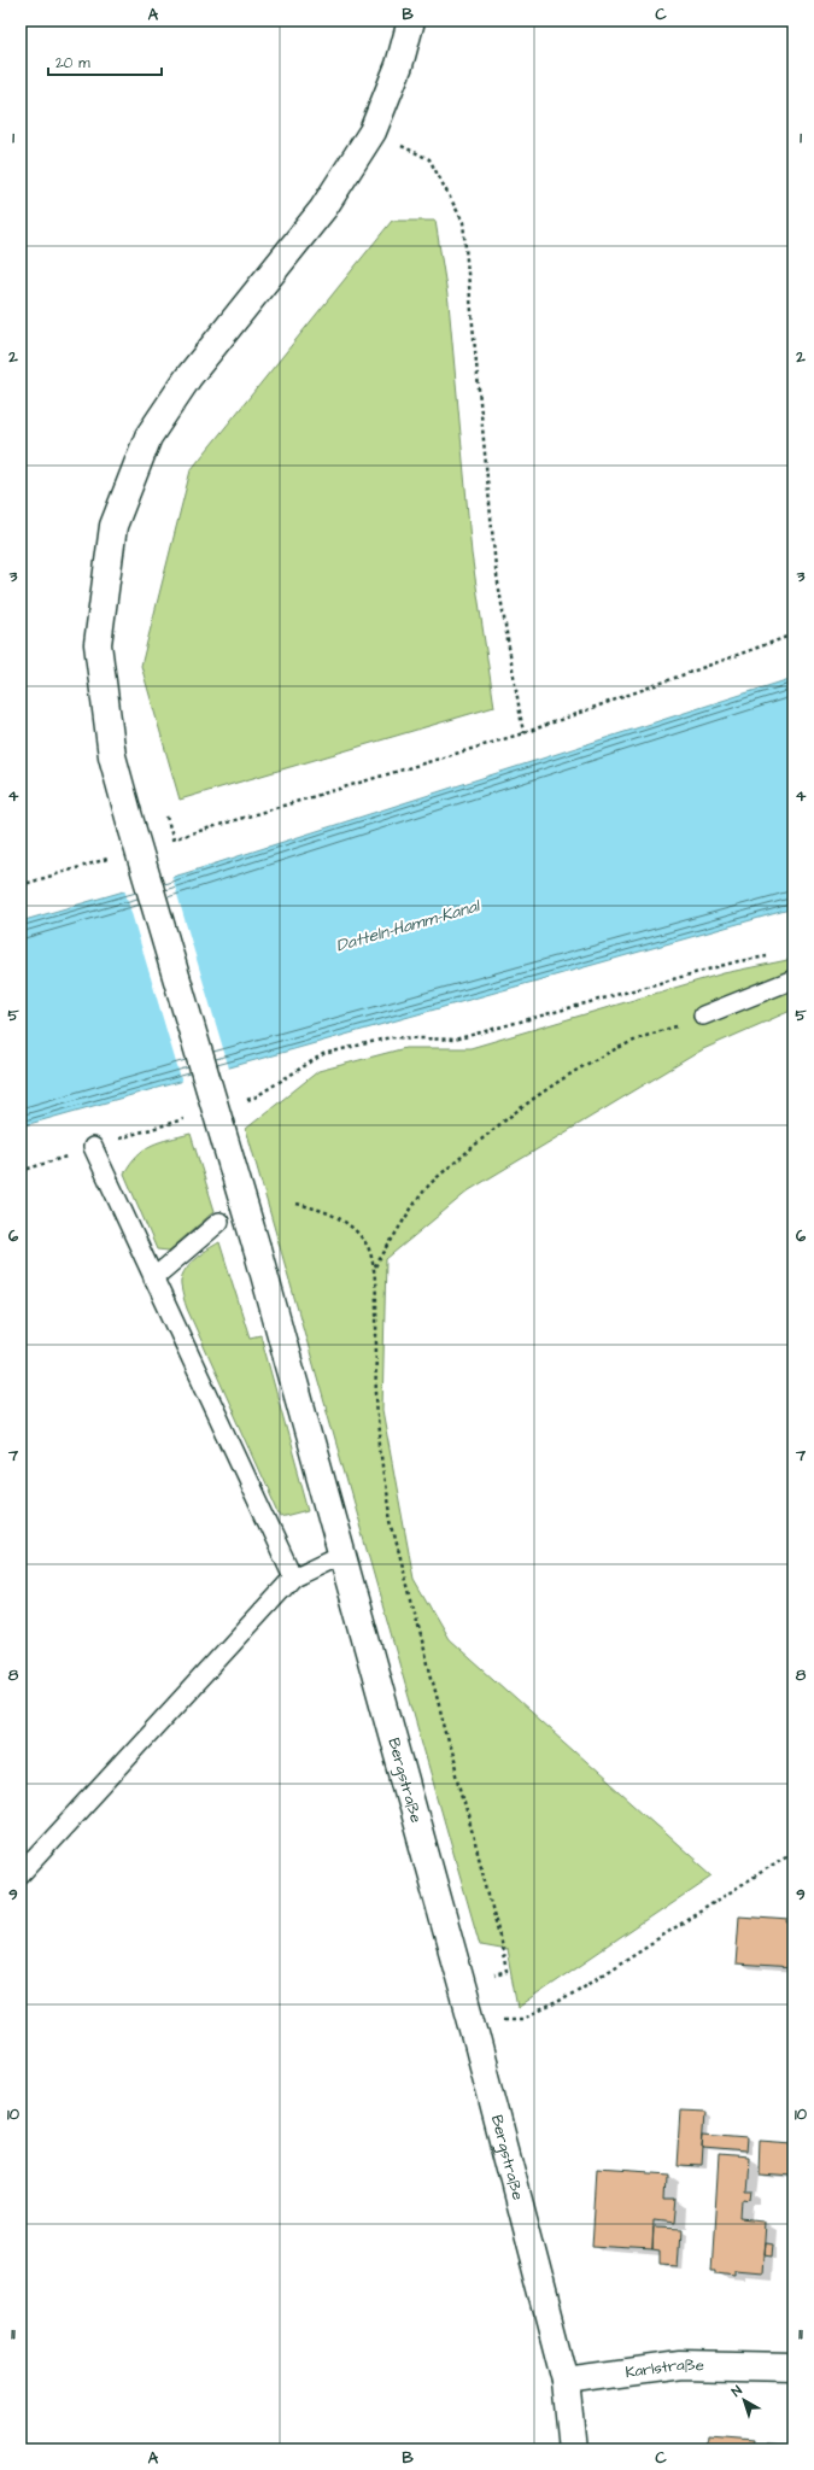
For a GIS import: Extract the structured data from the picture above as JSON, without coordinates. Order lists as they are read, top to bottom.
{
  "streets": {
    "street": ["Bergstraße", "Karlstraße"]
  },
  "crossings": [
    ["Bergstraße", "Karlstraße"]
  ],
  "water": ["Datteln-Hamm-Kanal"],
  "scale_bar": "20 m",
  "north": "top left",
  "grid": {
    "columns": ["A", "B", "C"],
    "rows": [
      "1",
      "2",
      "3",
      "4",
      "5",
      "6",
      "7",
      "8",
      "9",
      "10",
      "11"
    ]
  }
}
